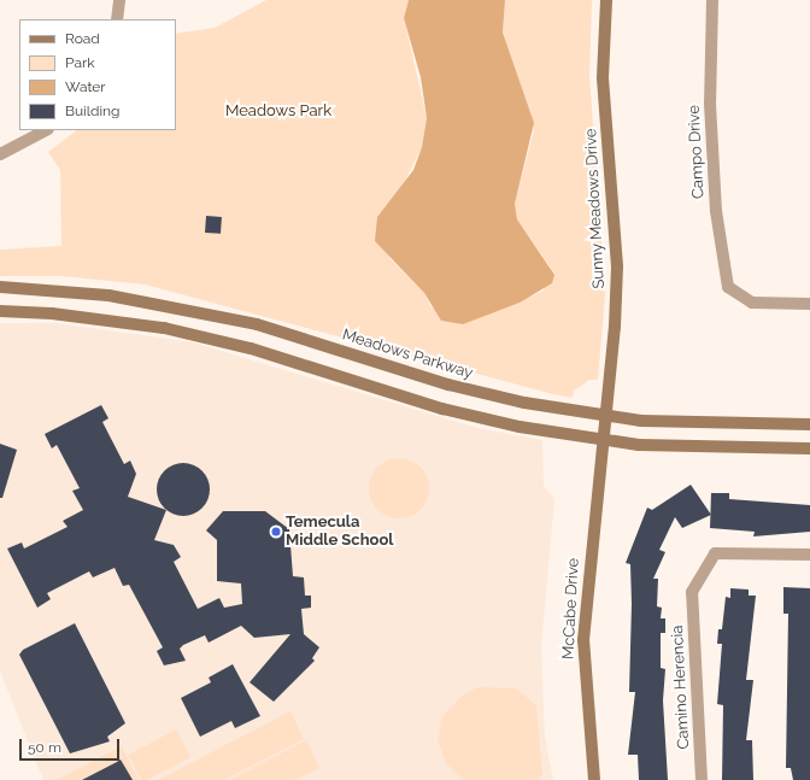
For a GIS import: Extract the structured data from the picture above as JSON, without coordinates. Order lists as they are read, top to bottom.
{
  "streets": {
    "main road": ["Sunny Meadows Drive", "Meadows Parkway", "McCabe Drive"],
    "street": ["Campo Drive", "Camino Herencia"]
  },
  "crossings": [
    ["Sunny Meadows Drive", "Meadows Parkway"],
    ["Sunny Meadows Drive", "McCabe Drive"]
  ],
  "parks": ["Meadows Park"],
  "places": ["Temecula Middle School"],
  "legend": [
    "Road",
    "Park",
    "Water",
    "Building"
  ],
  "scale_bar": "50 m"
}
